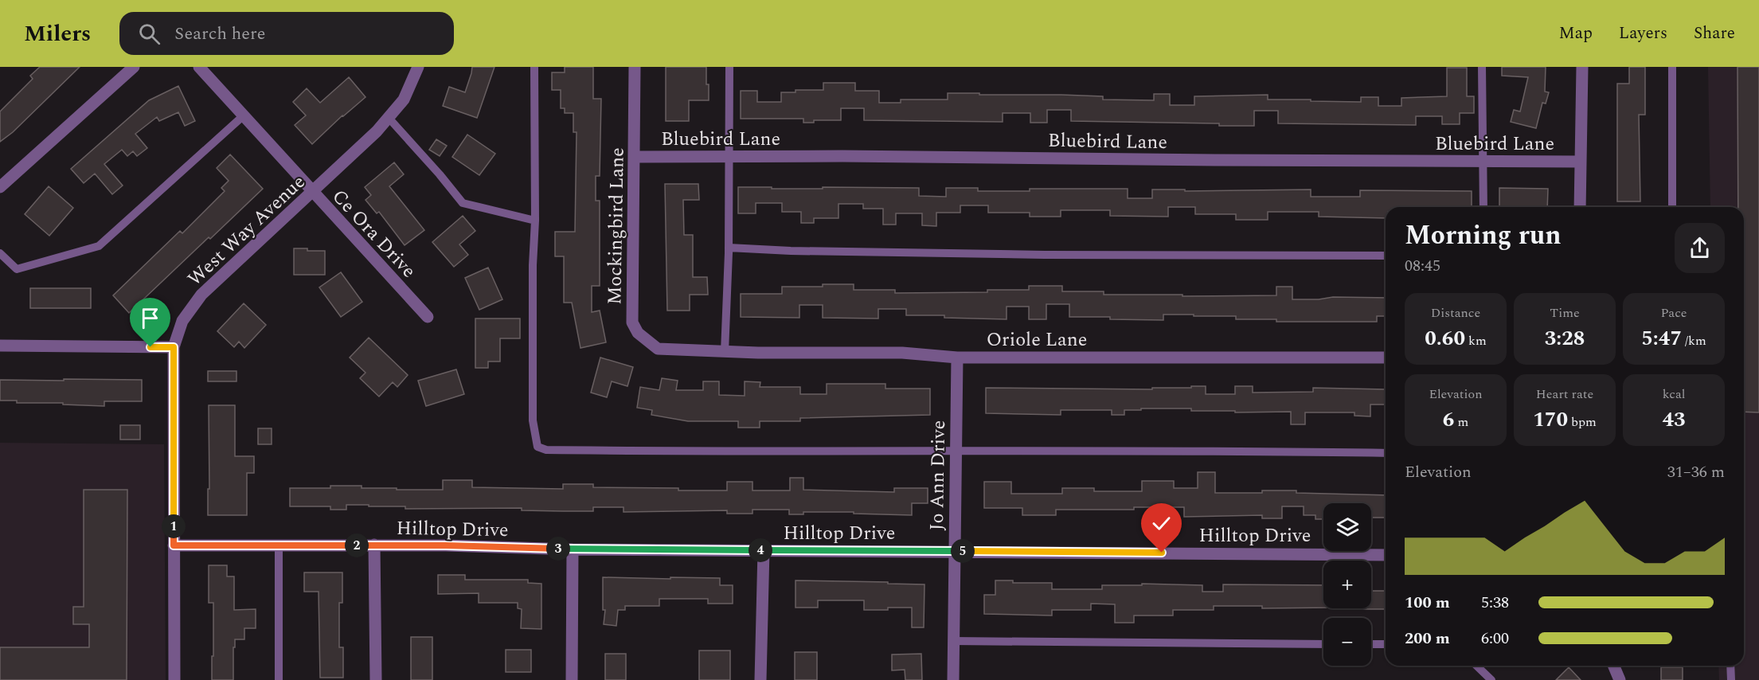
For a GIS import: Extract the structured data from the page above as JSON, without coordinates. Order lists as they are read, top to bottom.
{
  "streets": {
    "street": [
      "Bluebird Lane",
      "Mockingbird Lane",
      "West Way Avenue",
      "Ce Ora Drive",
      "Oriole Lane",
      "Jo Ann Drive",
      "Hilltop Drive"
    ]
  },
  "crossings": [
    ["Bluebird Lane", "Mockingbird Lane"],
    ["Mockingbird Lane", "Oriole Lane"],
    ["West Way Avenue", "Ce Ora Drive"],
    ["West Way Avenue", "Hilltop Drive"],
    ["Oriole Lane", "Jo Ann Drive"],
    ["Jo Ann Drive", "Hilltop Drive"]
  ],
  "page": {
    "header": "Milers",
    "search": "Search here",
    "nav": ["Map", "Layers", "Share"],
    "heading": ["Morning run", "08:45"],
    "stats": [
      ["Distance", "0.60 km"],
      ["Time", "3:28"],
      ["Pace", "5:47 /km"],
      ["Elevation", "6 m"],
      ["Heart rate", "170 bpm"],
      ["kcal", "43"]
    ],
    "chart": ["Elevation", "31–36 m"],
    "map_buttons": ["+", "−"],
    "pins": [
      "1",
      "2",
      "3",
      "4",
      "5"
    ],
    "list": [
      {
        "name": "100 m",
        "note": "5:38"
      },
      {
        "name": "200 m",
        "note": "6:00"
      }
    ]
  }
}
